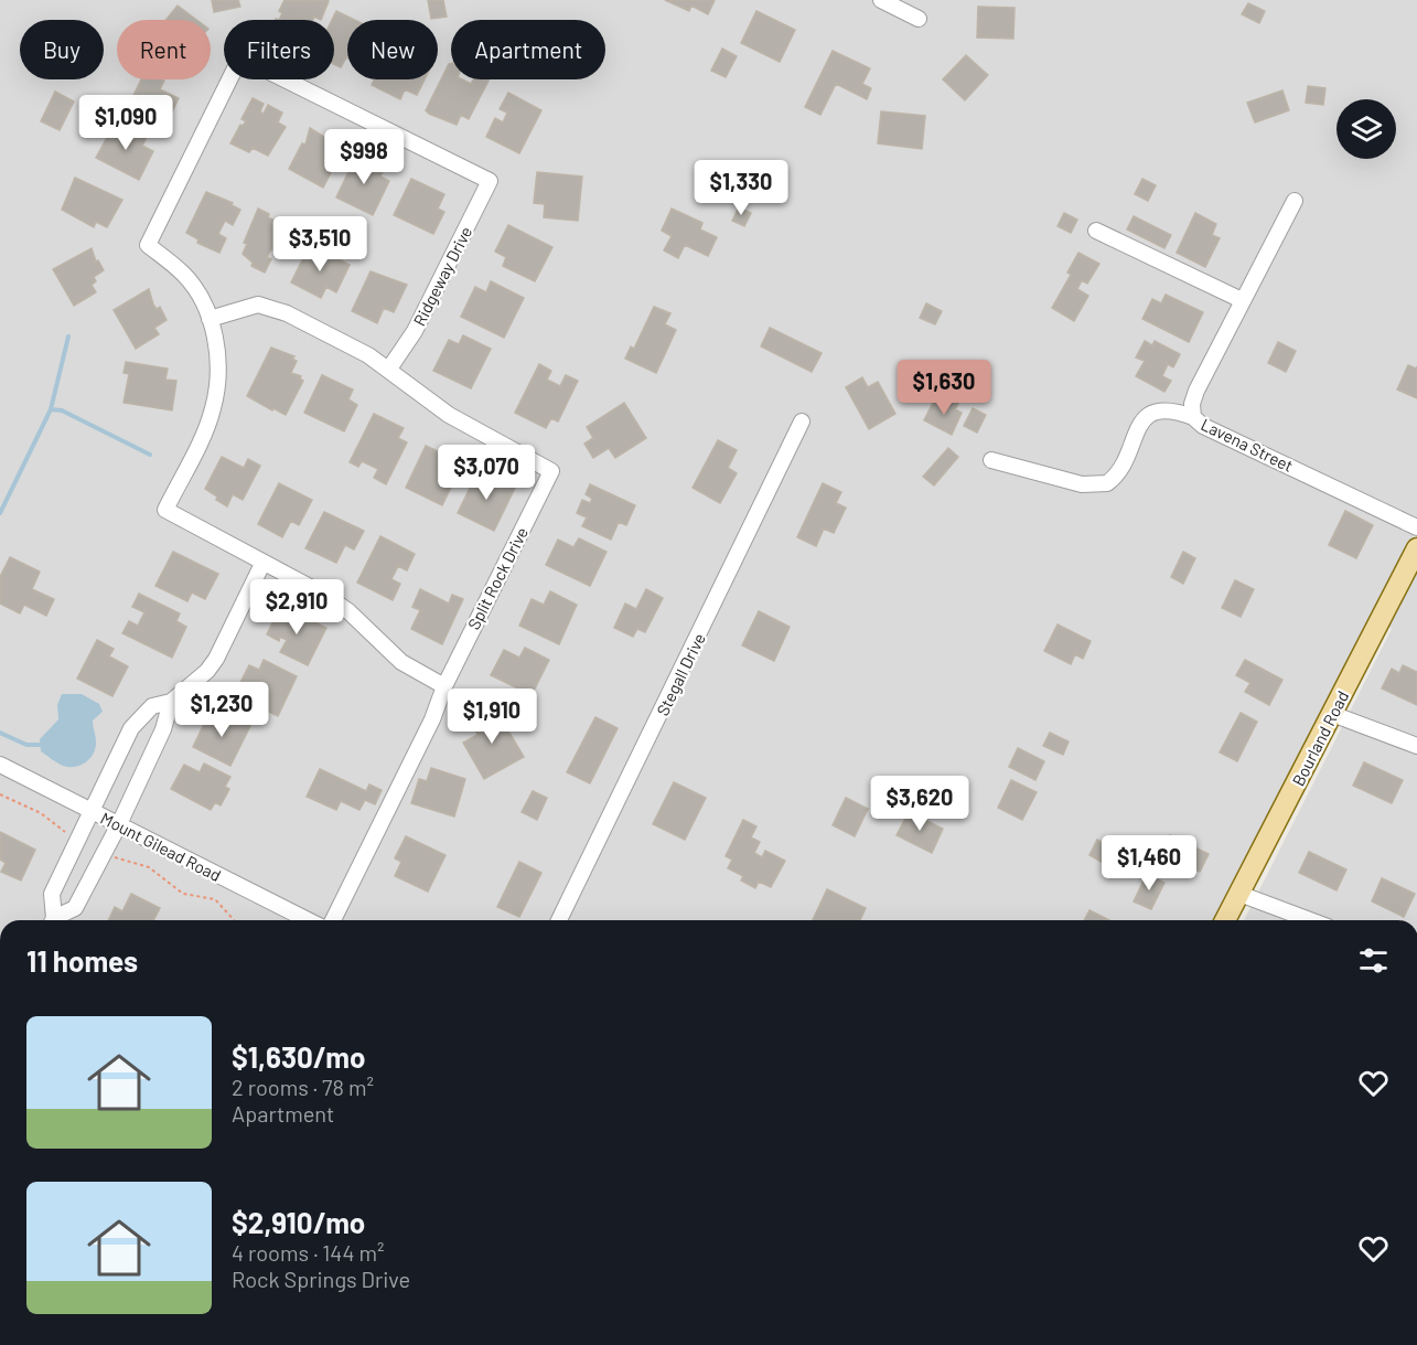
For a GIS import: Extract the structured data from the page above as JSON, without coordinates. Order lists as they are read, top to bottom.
{
  "streets": {
    "main road": ["Bourland Road"],
    "street": [
      "Ridgeway Drive",
      "Lavena Street",
      "Split Rock Drive",
      "Stegall Drive",
      "Mount Gilead Road"
    ]
  },
  "crossings": [
    ["Ridgeway Drive", "Split Rock Drive"]
  ],
  "page": {
    "chip": [
      "Buy",
      "Rent",
      "Filters",
      "New",
      "Apartment"
    ],
    "price": [
      "$1,090",
      "$998",
      "$1,330",
      "$3,510",
      "$1,630",
      "$3,070",
      "$2,910",
      "$1,230",
      "$1,910",
      "$3,620",
      "$1,460"
    ],
    "heading": "11 homes",
    "list": [
      {
        "name": "$1,630/mo",
        "note": "2 rooms · 78 m² · Apartment"
      },
      {
        "name": "$2,910/mo",
        "note": "4 rooms · 144 m² · Rock Springs Drive"
      }
    ]
  }
}
